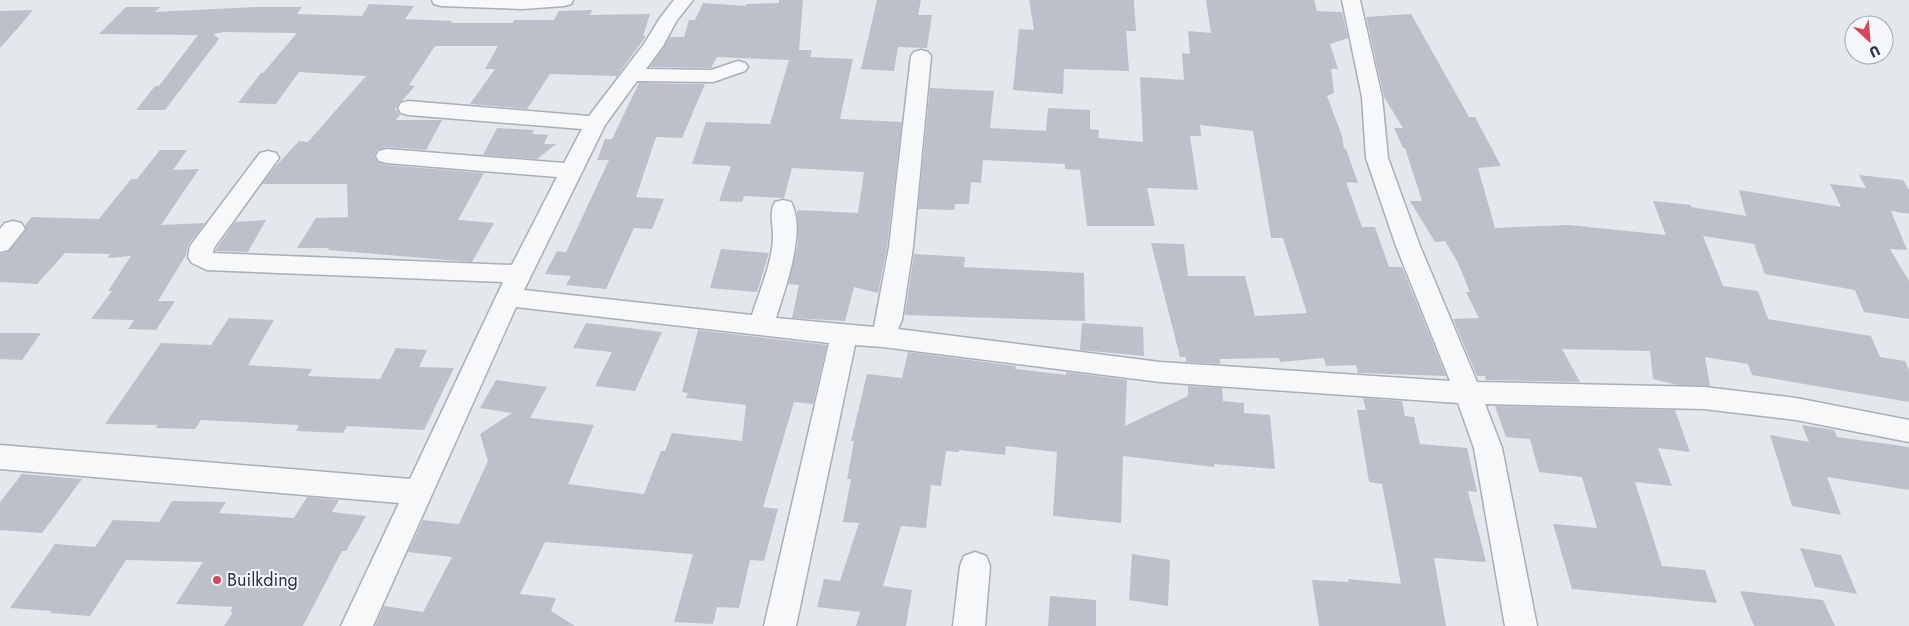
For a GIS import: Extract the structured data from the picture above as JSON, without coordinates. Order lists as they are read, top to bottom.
{
  "places": ["Builkding"],
  "north": "bottom right"
}
